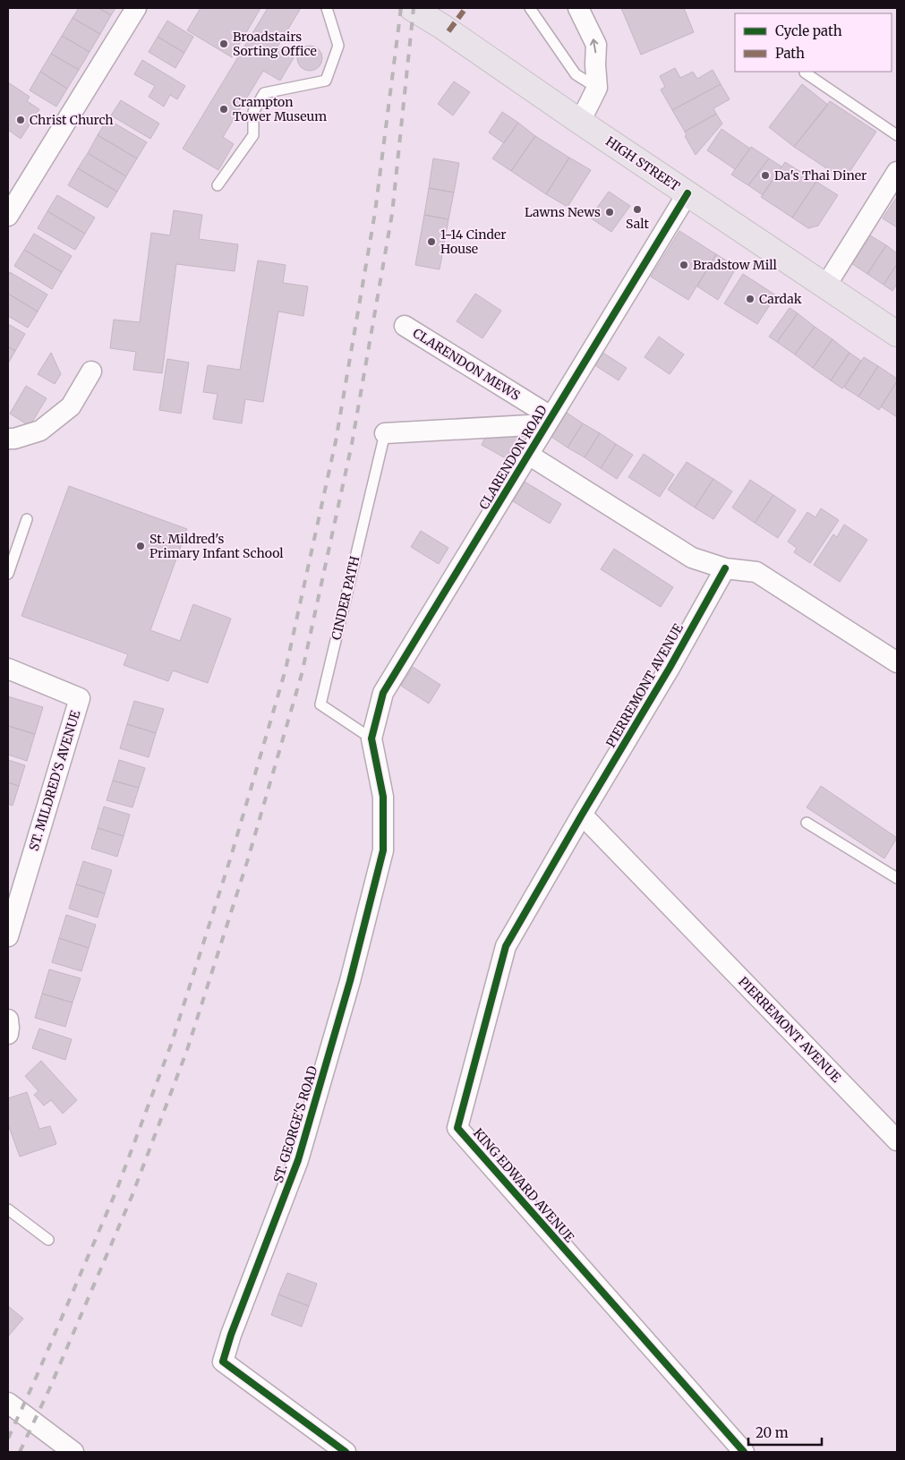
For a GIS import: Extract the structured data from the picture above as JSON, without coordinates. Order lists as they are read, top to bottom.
{
  "streets": {
    "main road": ["HIGH STREET"],
    "street": [
      "CLARENDON MEWS",
      "CLARENDON ROAD",
      "PIERREMONT AVENUE",
      "ST. MILDRED'S AVENUE",
      "ST. GEORGE'S ROAD",
      "KING EDWARD AVENUE"
    ],
    "lane": ["CINDER PATH"]
  },
  "crossings": [
    ["HIGH STREET", "CLARENDON ROAD"],
    ["CLARENDON MEWS", "CLARENDON ROAD"],
    ["CLARENDON ROAD", "CINDER PATH"],
    ["CLARENDON ROAD", "ST. GEORGE'S ROAD"],
    ["CINDER PATH", "ST. GEORGE'S ROAD"],
    ["PIERREMONT AVENUE", "KING EDWARD AVENUE"]
  ],
  "places": [
    "Broadstairs Sorting Office",
    "Crampton Tower Museum",
    "Christ Church",
    "Da's Thai Diner",
    "Salt",
    "Lawns News",
    "1-14 Cinder House",
    "Bradstow Mill",
    "Cardak",
    "St. Mildred's Primary Infant School"
  ],
  "legend": ["Cycle path", "Path"],
  "scale_bar": "20 m"
}
